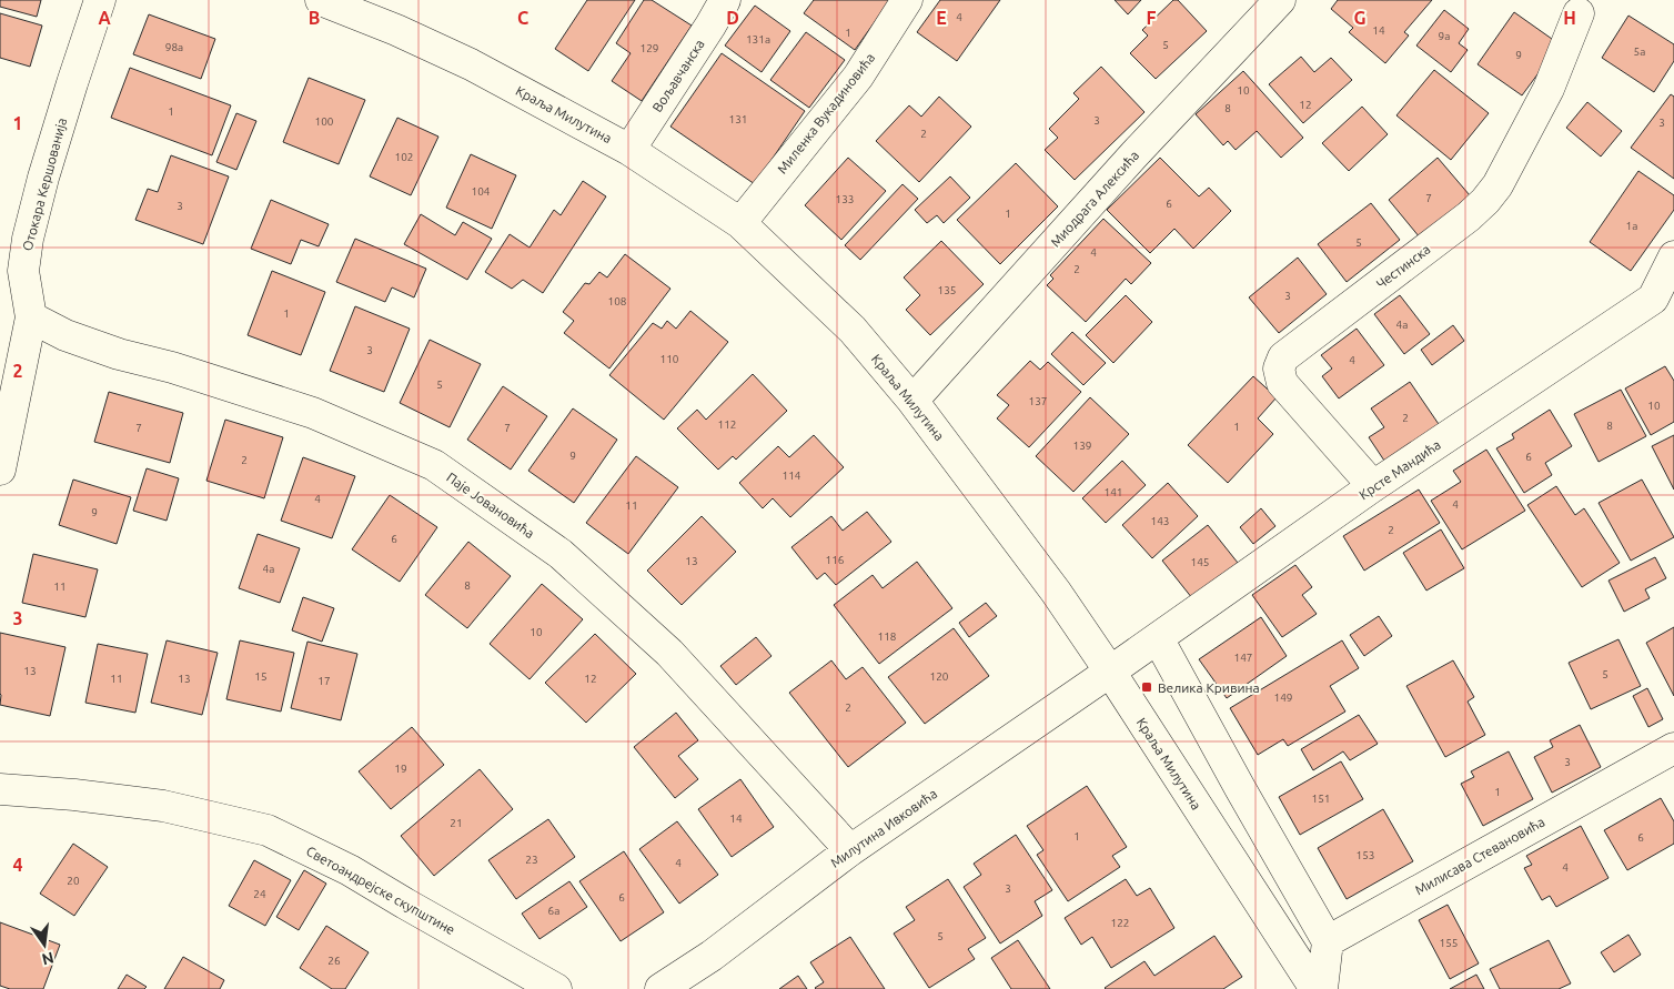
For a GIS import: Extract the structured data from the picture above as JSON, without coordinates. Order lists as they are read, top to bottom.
{
  "streets": {
    "street": [
      "Вољавчанска",
      "Миленка Вукадиновића",
      "Краља Милутина",
      "Отокара Кершованија",
      "Миодрага Алексића",
      "Честинска",
      "Крсте Мандића",
      "Паје Јовановића",
      "Милутина Ивковића",
      "Милисава Стевановића",
      "Светоандрејске скупштине"
    ]
  },
  "crossings": [
    ["Вољавчанска", "Краља Милутина"],
    ["Миленка Вукадиновића", "Краља Милутина"],
    ["Краља Милутина", "Миодрага Алексића"],
    ["Краља Милутина", "Крсте Мандића"],
    ["Краља Милутина", "Милутина Ивковића"],
    ["Отокара Кершованија", "Паје Јовановића"],
    ["Честинска", "Крсте Мандића"],
    ["Крсте Мандића", "Милутина Ивковића"],
    ["Паје Јовановића", "Милутина Ивковића"]
  ],
  "places": {
    "transit": ["Велика Кривина"]
  },
  "house_numbers": [
    "4",
    "14",
    "1",
    "9a",
    "131a",
    "5",
    "98a",
    "129",
    "5a",
    "9",
    "10",
    "12",
    "8",
    "1",
    "131",
    "3",
    "100",
    "3",
    "2",
    "102",
    "104",
    "7",
    "133",
    "6",
    "3",
    "1",
    "1a",
    "5",
    "4",
    "2",
    "135",
    "3",
    "108",
    "1",
    "4a",
    "3",
    "110",
    "4",
    "5",
    "137",
    "10",
    "2",
    "112",
    "8",
    "1",
    "7",
    "7",
    "139",
    "9",
    "6",
    "2",
    "114",
    "141",
    "4",
    "4",
    "11",
    "9",
    "143",
    "2",
    "6",
    "116",
    "13",
    "145",
    "4a",
    "8",
    "11",
    "10",
    "118",
    "147",
    "13",
    "5",
    "15",
    "120",
    "11",
    "13",
    "12",
    "17",
    "149",
    "2",
    "3",
    "19",
    "1",
    "151",
    "14",
    "21",
    "1",
    "6",
    "153",
    "23",
    "4",
    "4",
    "20",
    "3",
    "24",
    "6",
    "6a",
    "122",
    "5",
    "155",
    "26"
  ],
  "north": "bottom",
  "grid": {
    "columns": [
      "A",
      "B",
      "C",
      "D",
      "E",
      "F",
      "G",
      "H"
    ],
    "rows": [
      "1",
      "2",
      "3",
      "4"
    ]
  }
}
